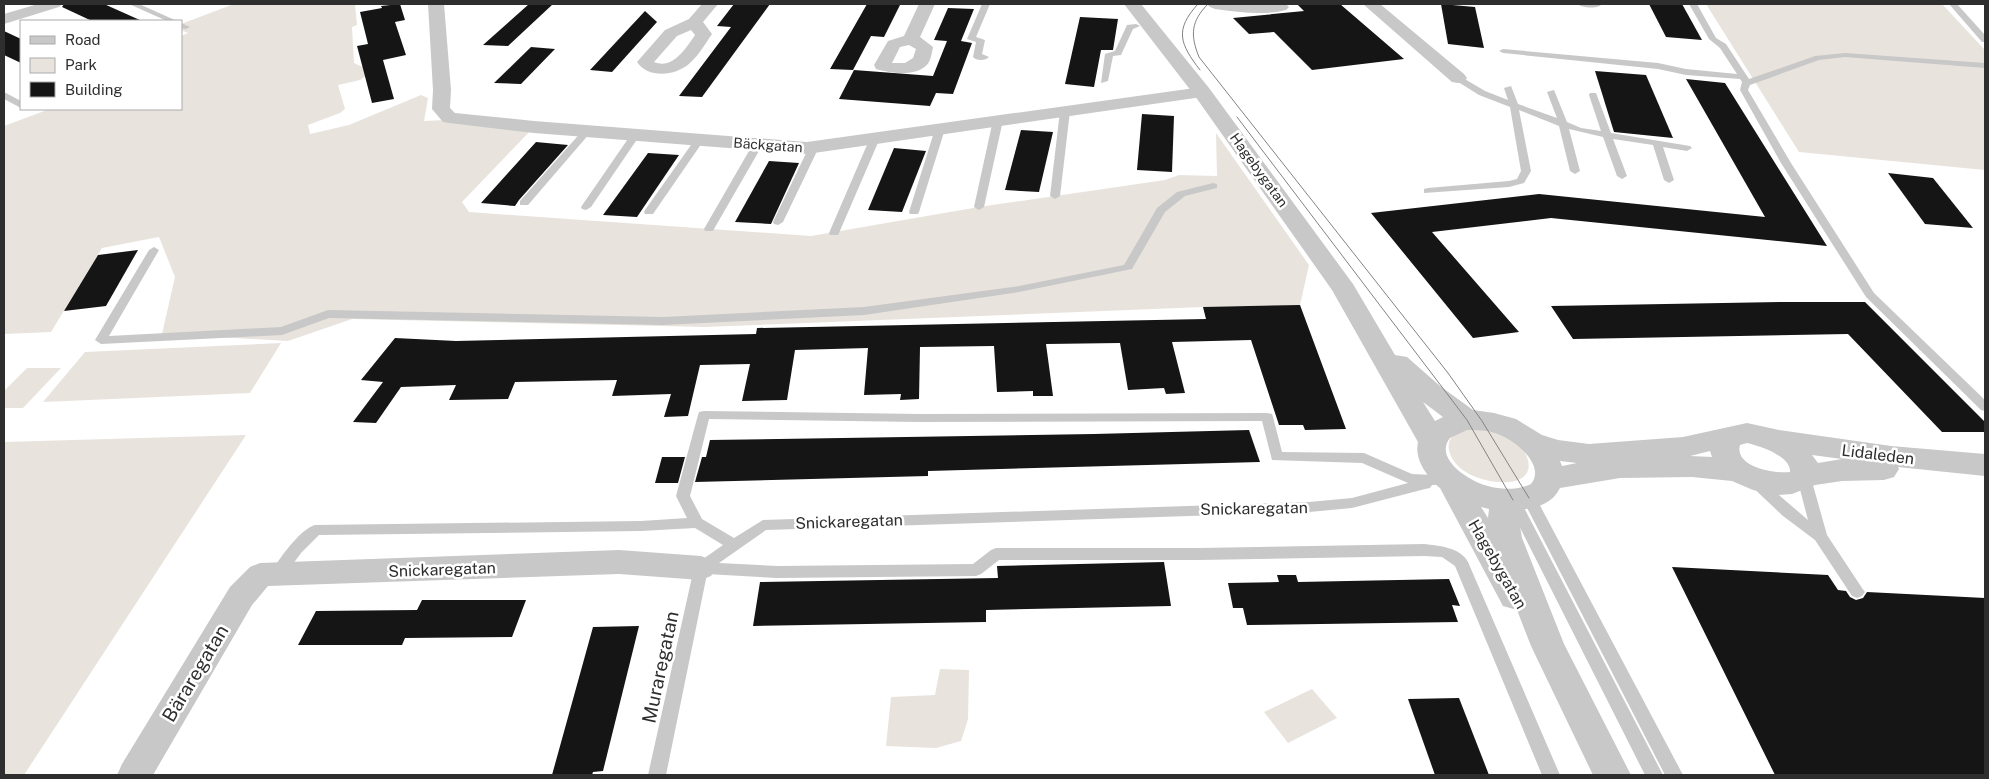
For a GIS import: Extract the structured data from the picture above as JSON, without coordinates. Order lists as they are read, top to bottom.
{
  "streets": {
    "street": [
      "Bäckgatan",
      "Hagebygatan",
      "Lidaleden",
      "Snickaregatan",
      "Bäraregatan"
    ],
    "lane": ["Muraregatan"]
  },
  "crossings": [
    ["Bäckgatan", "Hagebygatan"],
    ["Hagebygatan", "Snickaregatan"],
    ["Snickaregatan", "Muraregatan"],
    ["Snickaregatan", "Bäraregatan"]
  ],
  "legend": ["Road", "Park", "Building"]
}
